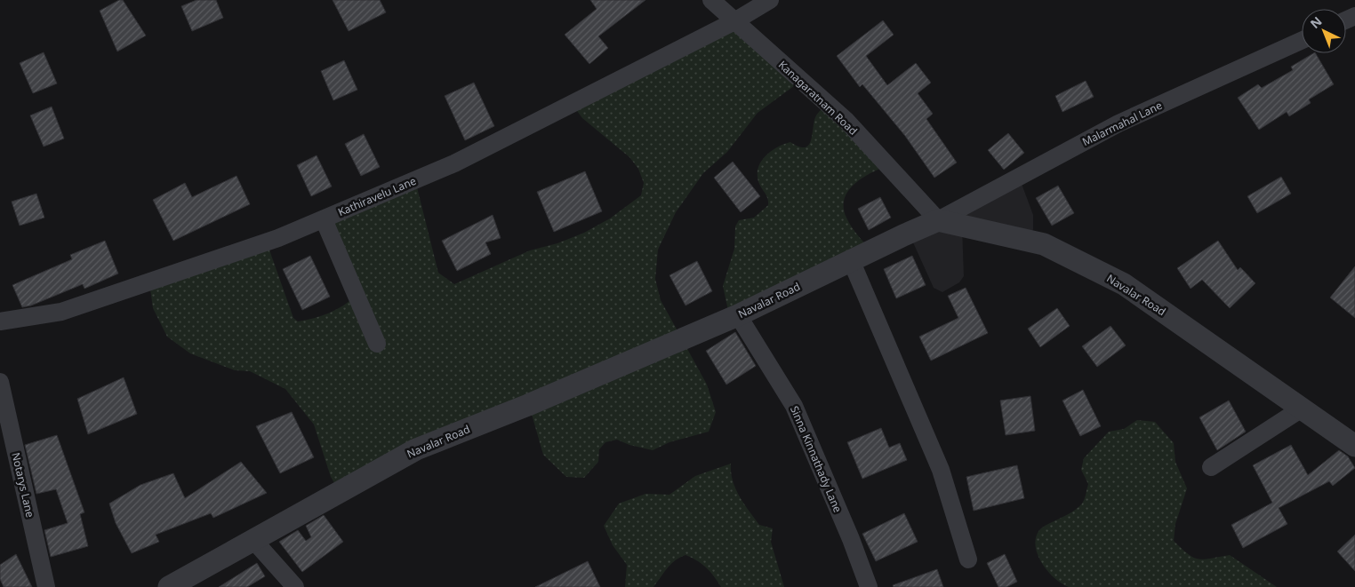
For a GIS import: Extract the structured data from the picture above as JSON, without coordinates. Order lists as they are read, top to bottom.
{
  "streets": {
    "street": [
      "Kanagaratnam Road",
      "Malarmahal Lane",
      "Kathiravelu Lane",
      "Navalar Road",
      "Sinna Kinnathady Lane",
      "Notarys Lane"
    ]
  },
  "crossings": [
    ["Kanagaratnam Road", "Malarmahal Lane"],
    ["Kanagaratnam Road", "Kathiravelu Lane"],
    ["Kanagaratnam Road", "Navalar Road"],
    ["Malarmahal Lane", "Navalar Road"],
    ["Navalar Road", "Sinna Kinnathady Lane"]
  ],
  "north": "top left"
}
